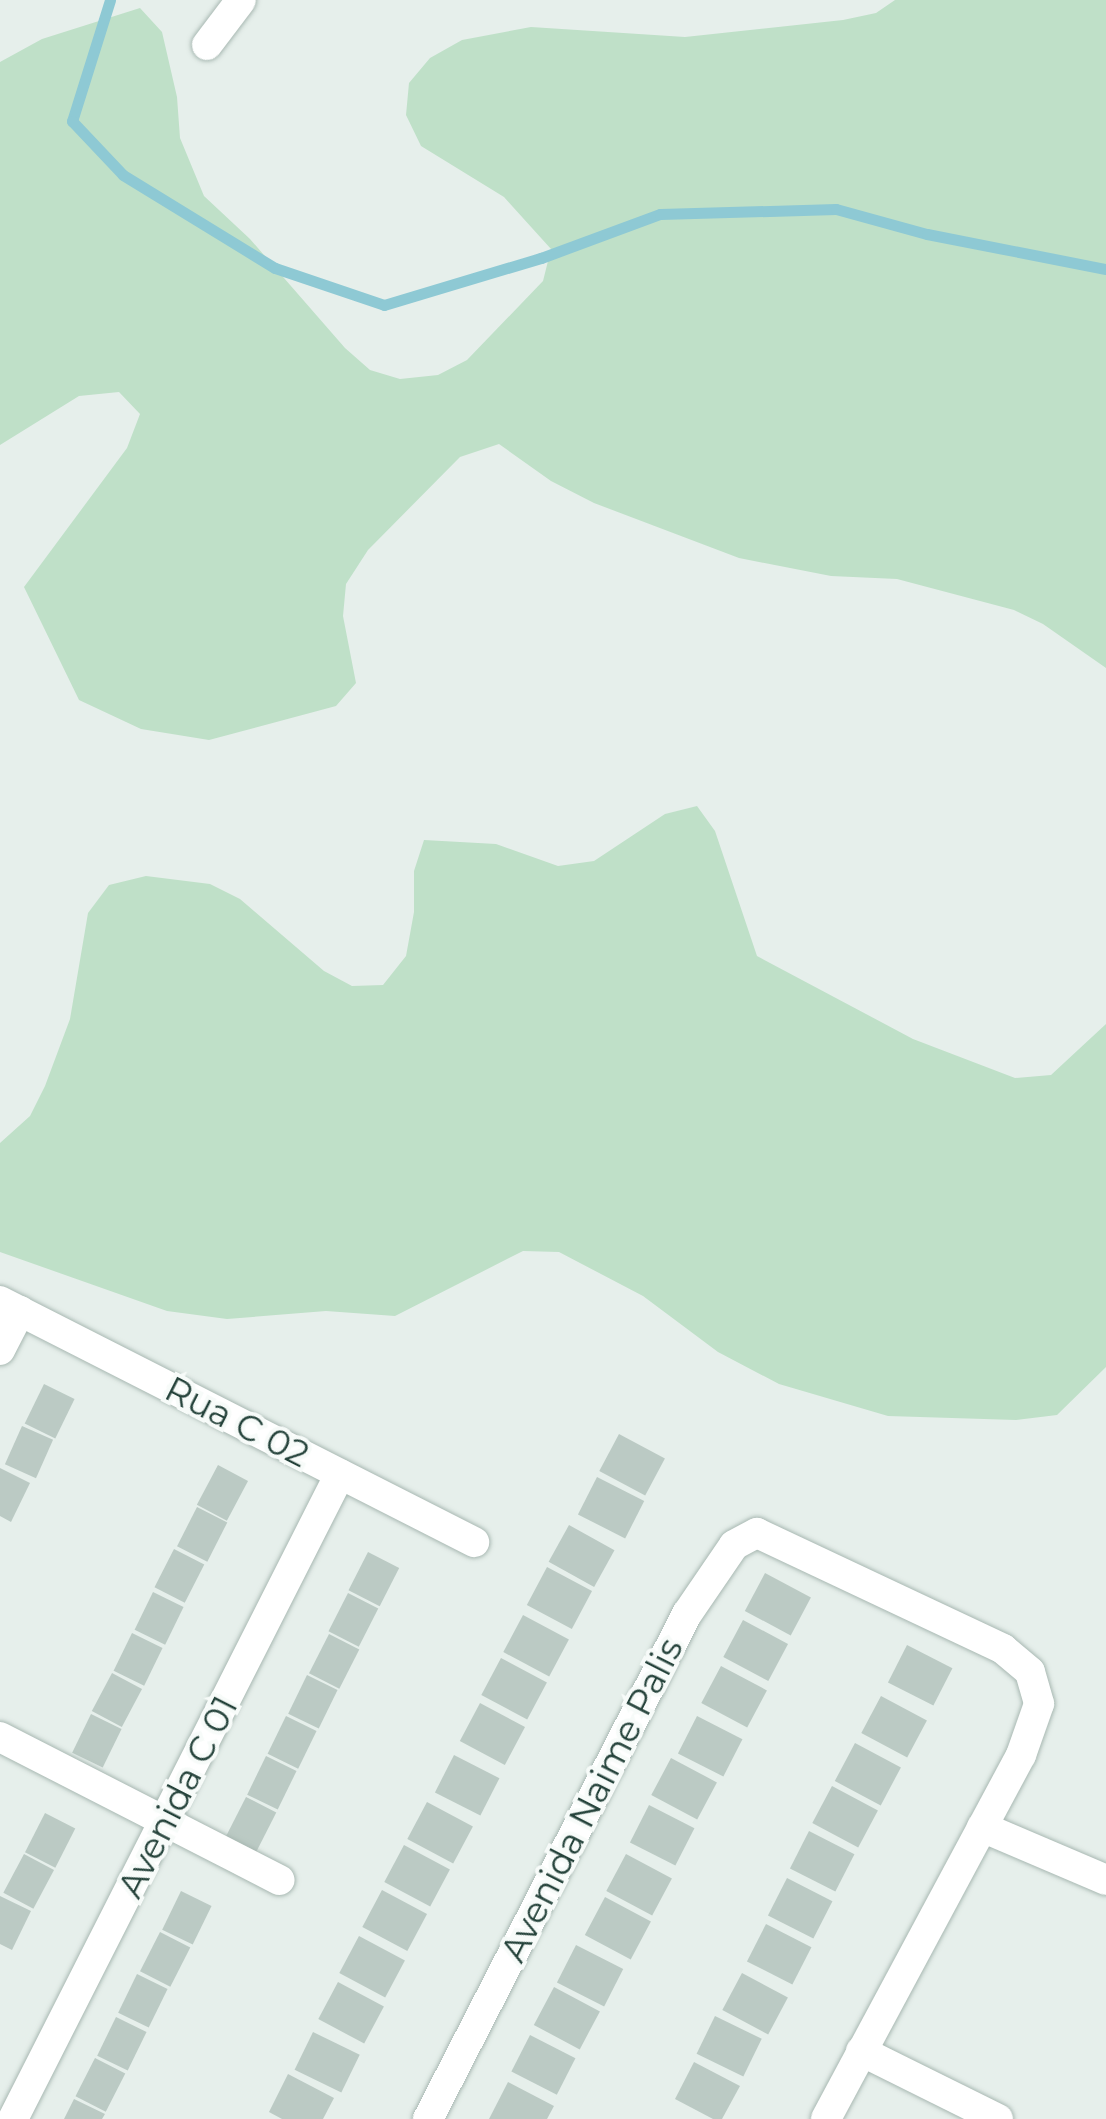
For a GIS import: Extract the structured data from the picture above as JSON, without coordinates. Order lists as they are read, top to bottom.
{
  "streets": {
    "street": ["Rua C 02", "Avenida C 01", "Avenida Naime Palis"]
  },
  "crossings": [
    ["Rua C 02", "Avenida C 01"]
  ]
}
